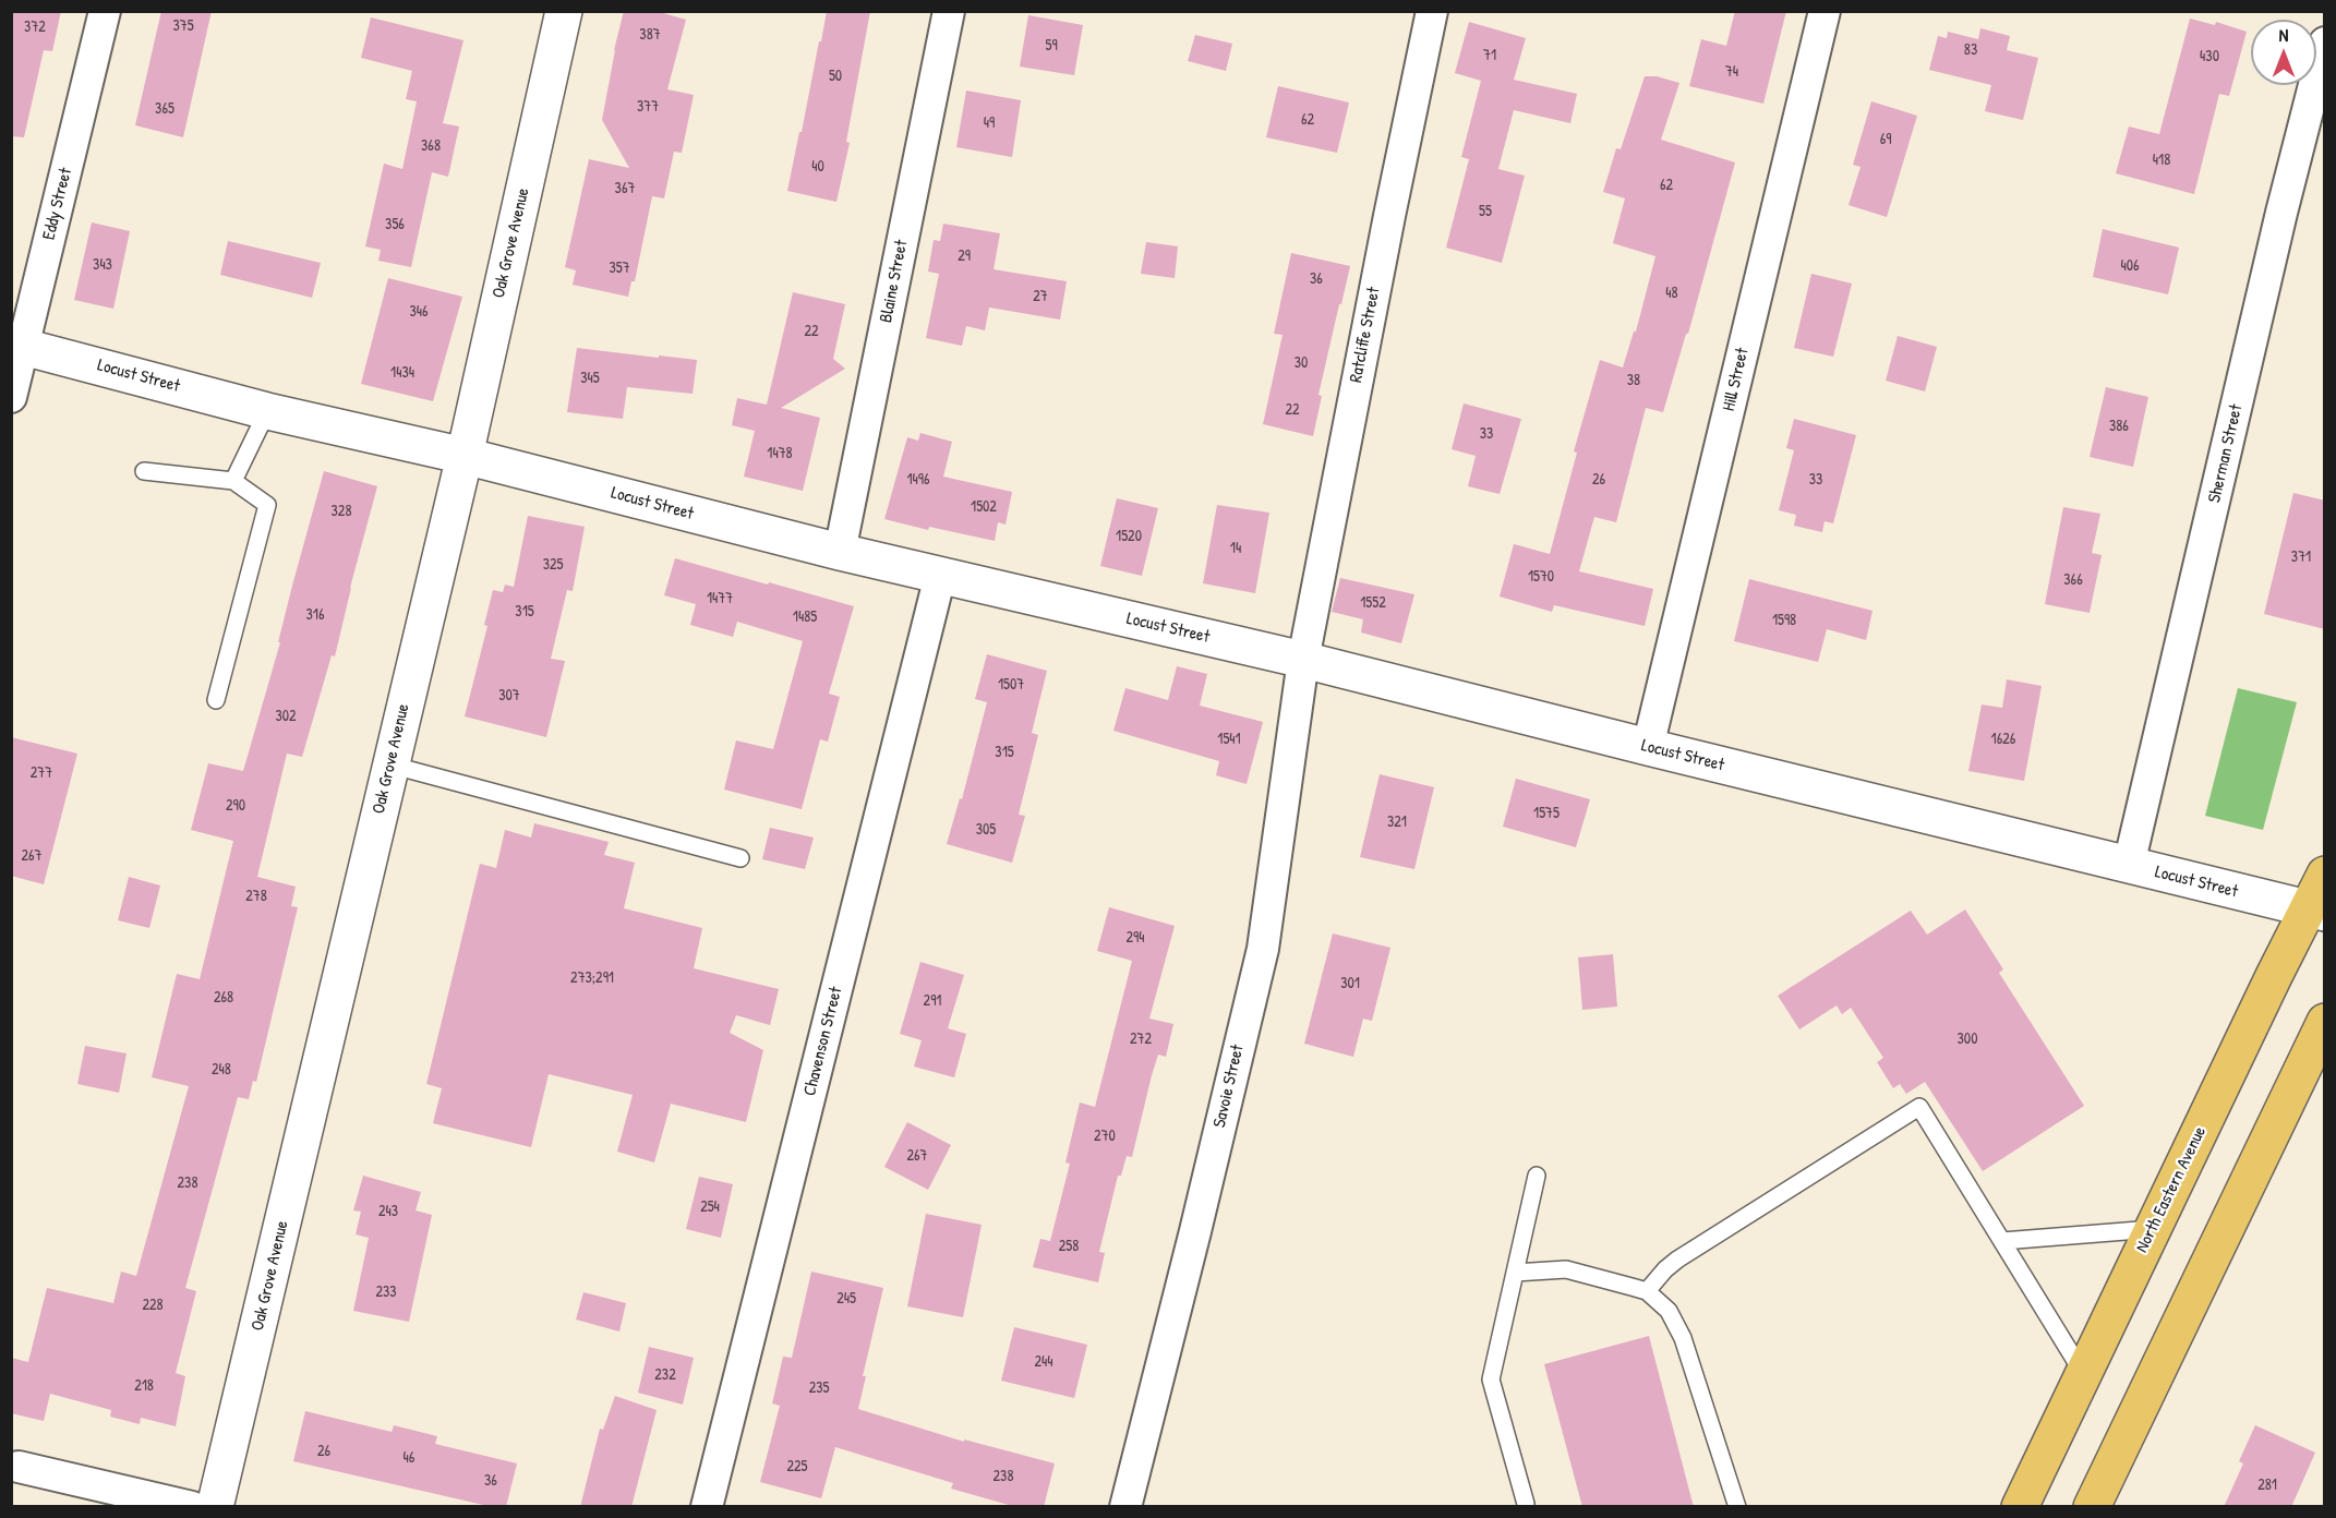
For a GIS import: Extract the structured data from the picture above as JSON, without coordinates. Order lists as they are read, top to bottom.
{
  "streets": {
    "main road": ["North Eastern Avenue"],
    "street": [
      "Eddy Street",
      "Oak Grove Avenue",
      "Blaine Street",
      "Ratcliffe Street",
      "Locust Street",
      "Hill Street",
      "Sherman Street",
      "Chavenson Street",
      "Savoie Street"
    ]
  },
  "crossings": [
    ["Eddy Street", "Locust Street"],
    ["Oak Grove Avenue", "Locust Street"],
    ["Blaine Street", "Locust Street"],
    ["Ratcliffe Street", "Locust Street"],
    ["Ratcliffe Street", "Savoie Street"],
    ["Locust Street", "Hill Street"],
    ["Locust Street", "Sherman Street"],
    ["Locust Street", "Chavenson Street"],
    ["Locust Street", "Savoie Street"],
    ["Locust Street", "North Eastern Avenue"]
  ],
  "house_numbers": [
    "375",
    "372",
    "387",
    "59",
    "83",
    "71",
    "430",
    "74",
    "50",
    "377",
    "365",
    "62",
    "49",
    "69",
    "368",
    "418",
    "40",
    "62",
    "367",
    "55",
    "356",
    "29",
    "343",
    "406",
    "357",
    "36",
    "48",
    "27",
    "346",
    "22",
    "30",
    "1434",
    "345",
    "38",
    "22",
    "386",
    "33",
    "1478",
    "1496",
    "26",
    "33",
    "1502",
    "328",
    "1520",
    "14",
    "371",
    "325",
    "1570",
    "366",
    "1477",
    "1552",
    "315",
    "316",
    "1485",
    "1598",
    "1507",
    "307",
    "302",
    "1541",
    "1626",
    "315",
    "277",
    "290",
    "1575",
    "321",
    "305",
    "267",
    "278",
    "294",
    "273;291",
    "301",
    "268",
    "291",
    "272",
    "300",
    "248",
    "270",
    "267",
    "238",
    "254",
    "243",
    "258",
    "233",
    "245",
    "228",
    "244",
    "232",
    "218",
    "235",
    "26",
    "46",
    "225",
    "238",
    "36",
    "281"
  ],
  "north": "top"
}
